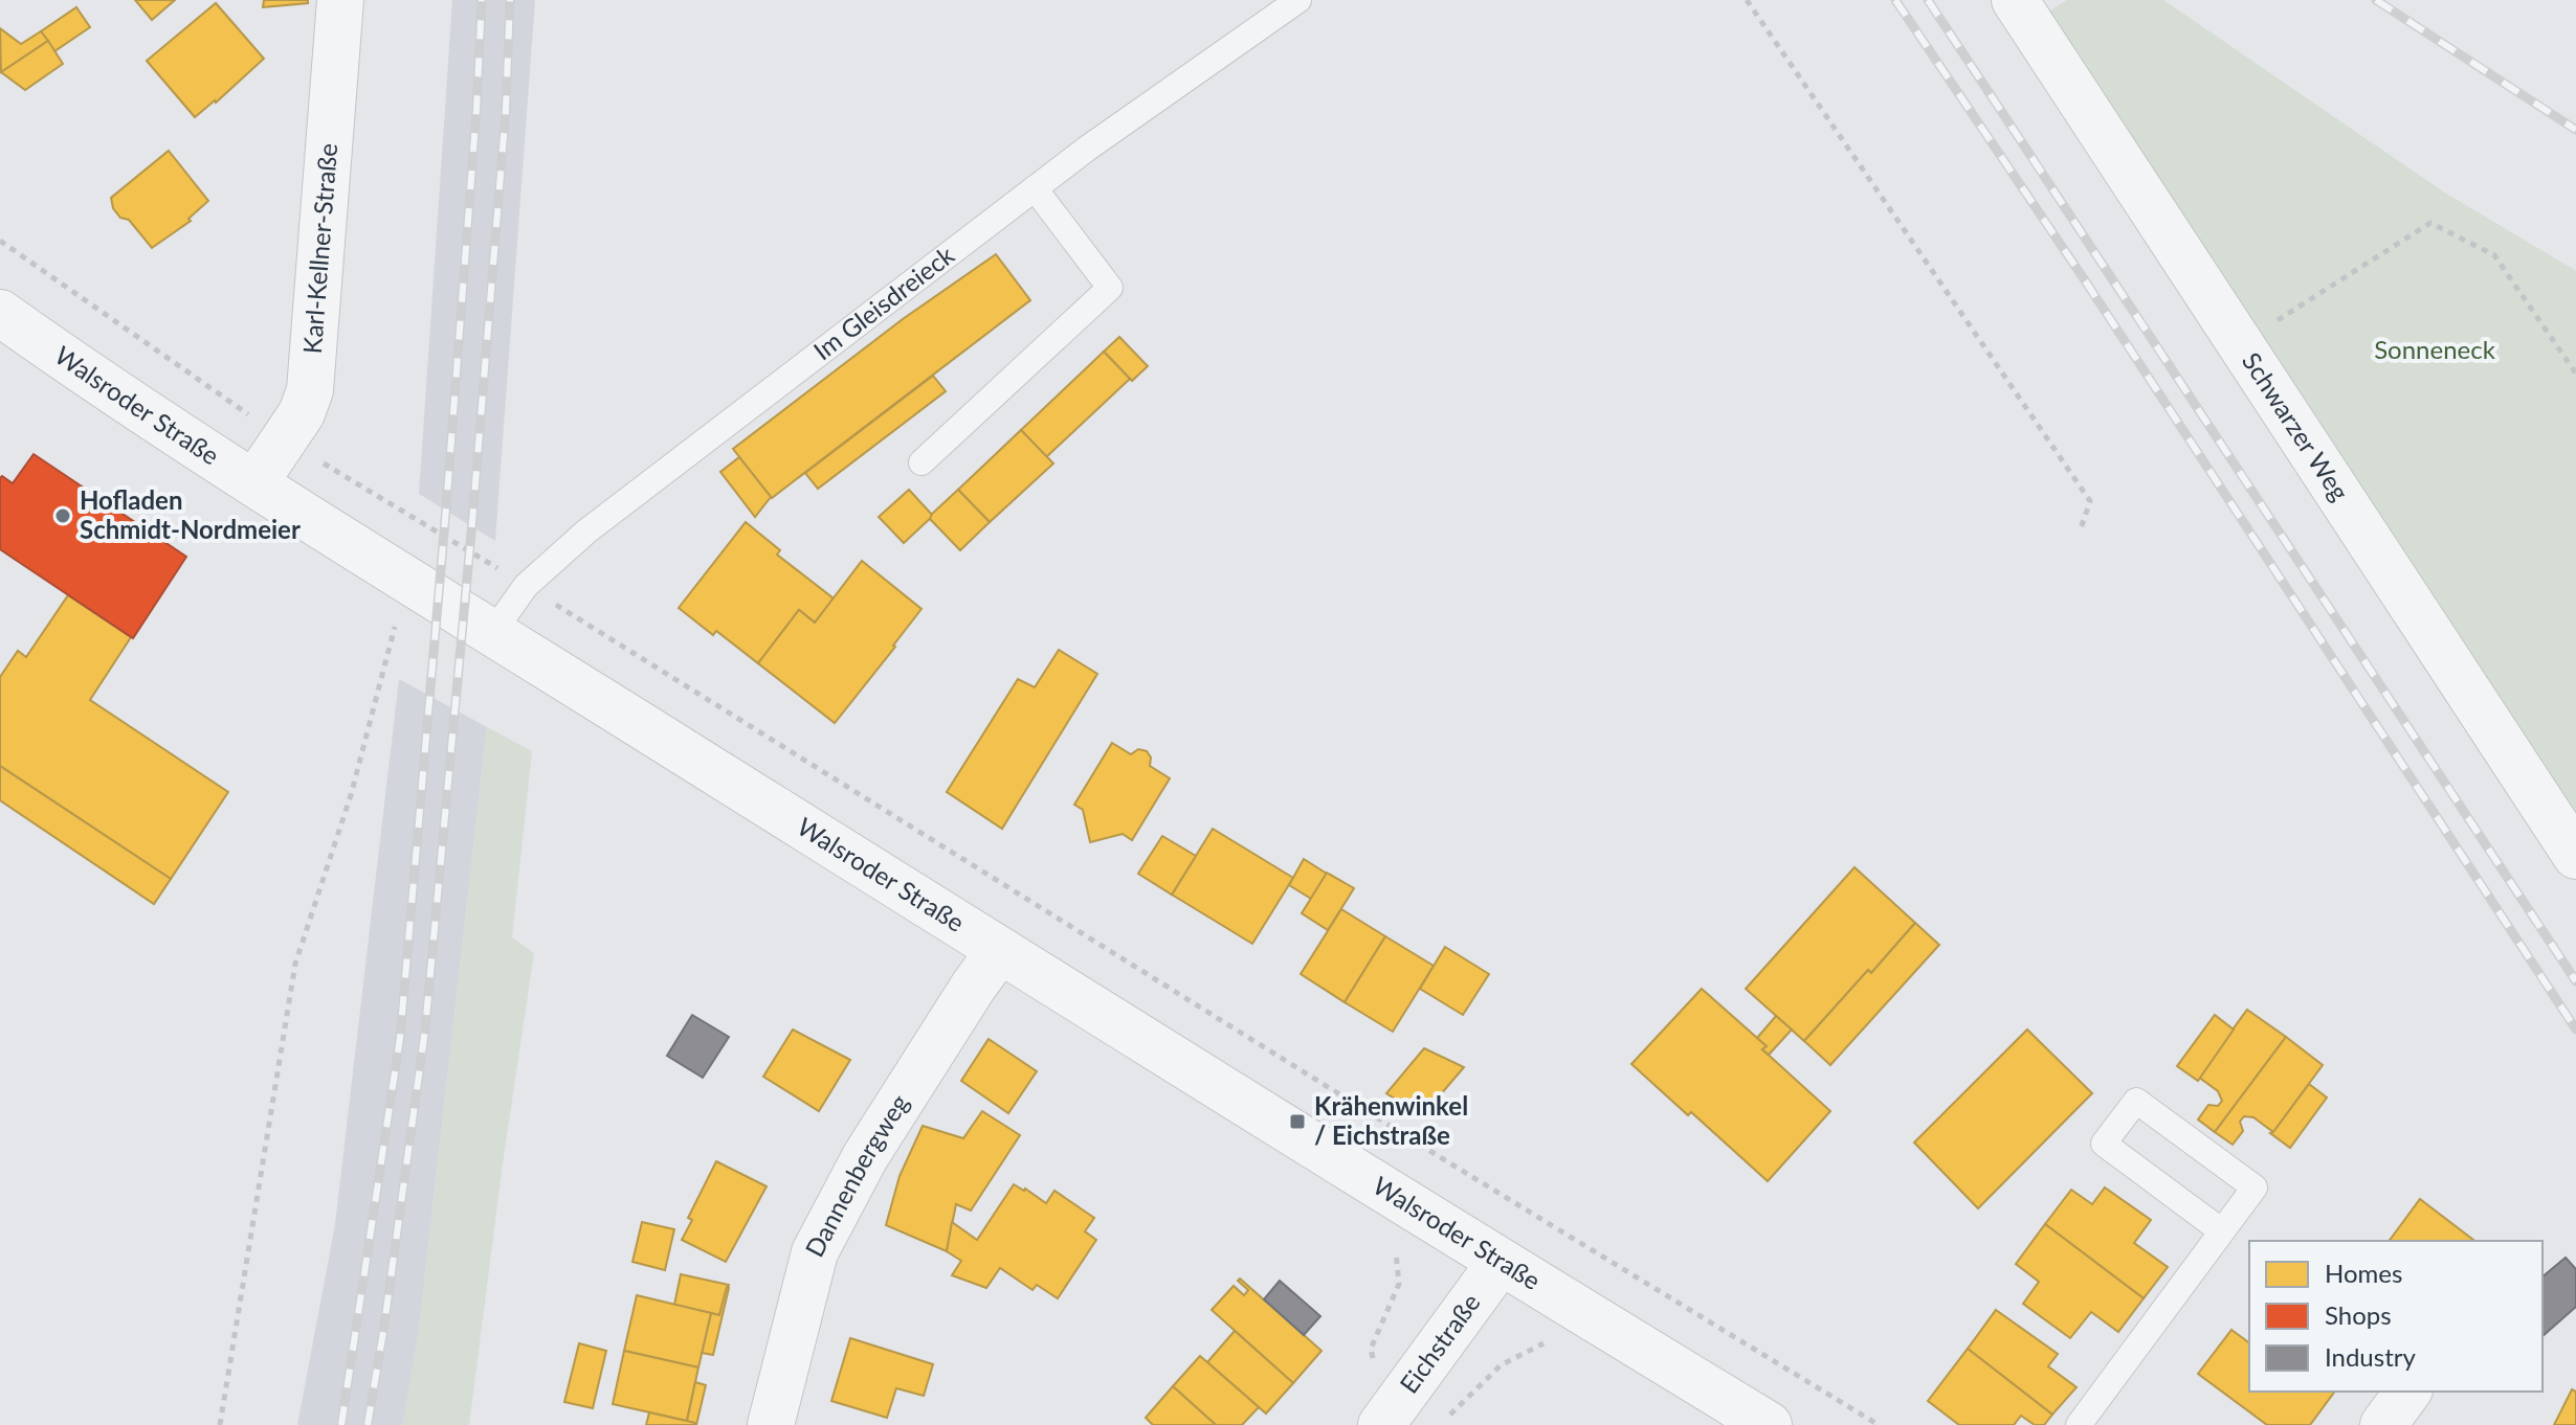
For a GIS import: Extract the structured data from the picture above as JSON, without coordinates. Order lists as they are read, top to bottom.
{
  "streets": {
    "street": [
      "Karl-Kellner-Straße",
      "Walsroder Straße",
      "Schwarzer Weg",
      "Dannenbergweg",
      "Eichstraße"
    ],
    "lane": ["Im Gleisdreieck"]
  },
  "crossings": [
    ["Karl-Kellner-Straße", "Walsroder Straße"],
    ["Im Gleisdreieck", "Walsroder Straße"],
    ["Walsroder Straße", "Dannenbergweg"],
    ["Walsroder Straße", "Eichstraße"]
  ],
  "parks": ["Sonneneck"],
  "places": {
    "other": ["Hofladen Schmidt-Nordmeier"],
    "transit": ["Krähenwinkel / Eichstraße"]
  },
  "legend": ["Homes", "Shops", "Industry"]
}
